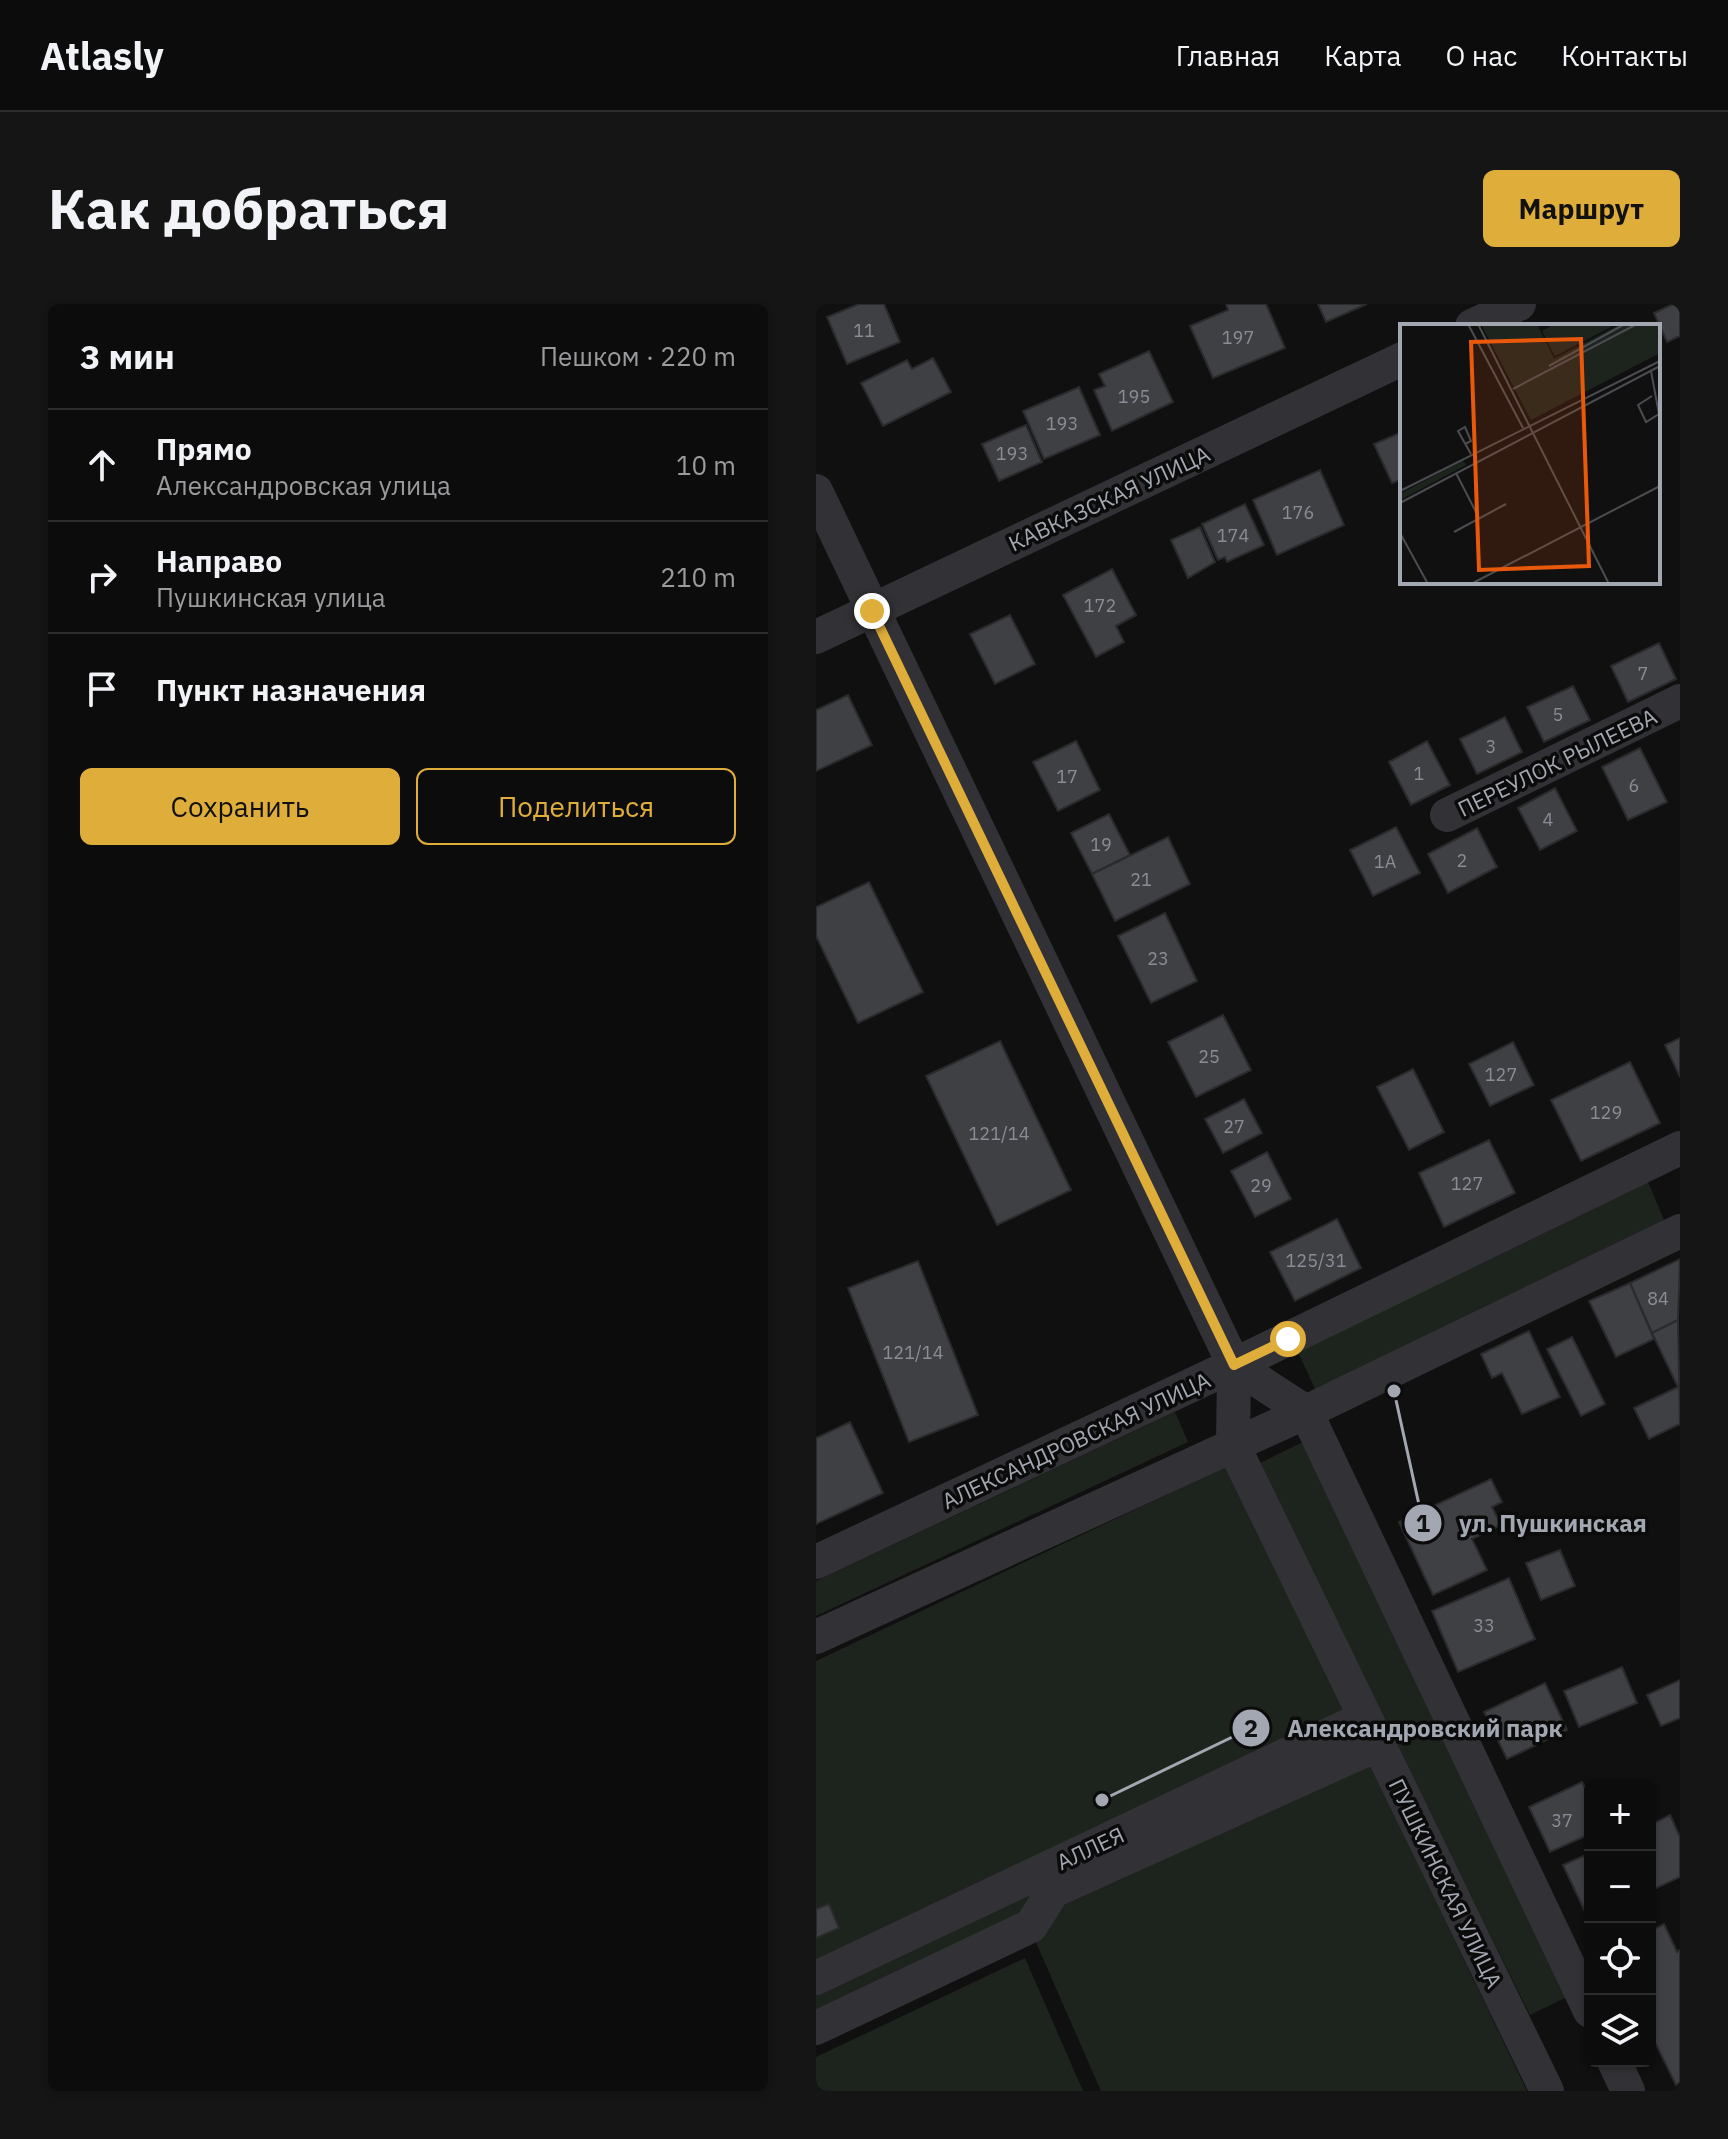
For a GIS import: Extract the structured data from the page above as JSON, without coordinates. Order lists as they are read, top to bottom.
{
  "streets": {
    "street": [
      "КАВКАЗСКАЯ УЛИЦА",
      "ПЕРЕУЛОК РЫЛЕЕВА",
      "АЛЕКСАНДРОВСКАЯ УЛИЦА",
      "АЛЛЕЯ",
      "ПУШКИНСКАЯ УЛИЦА"
    ]
  },
  "crossings": [
    ["КАВКАЗСКАЯ УЛИЦА", "ПУШКИНСКАЯ УЛИЦА"],
    ["АЛЕКСАНДРОВСКАЯ УЛИЦА", "ПУШКИНСКАЯ УЛИЦА"],
    ["АЛЛЕЯ", "ПУШКИНСКАЯ УЛИЦА"]
  ],
  "places": ["ул. Пушкинская", "Александровский парк"],
  "house_numbers": [
    "11",
    "197",
    "195",
    "193",
    "193",
    "176",
    "174",
    "172",
    "7",
    "5",
    "3",
    "1",
    "17",
    "6",
    "4",
    "19",
    "2",
    "1А",
    "21",
    "23",
    "25",
    "127",
    "129",
    "27",
    "121/14",
    "127",
    "29",
    "125/31",
    "84",
    "121/14",
    "33",
    "37"
  ],
  "page": {
    "header": "Atlasly",
    "nav": [
      "Главная",
      "Карта",
      "О нас",
      "Контакты"
    ],
    "buttons": [
      "Маршрут",
      ["Сохранить", "Поделиться"]
    ],
    "title": "Как добраться",
    "heading": ["3 мин", "Пешком · 220 m"],
    "list": [
      ["Прямо", "Александровская улица", "10 m"],
      ["Направо", "Пушкинская улица", "210 m"],
      "Пункт назначения"
    ],
    "map_buttons": ["+", "−"]
  }
}
